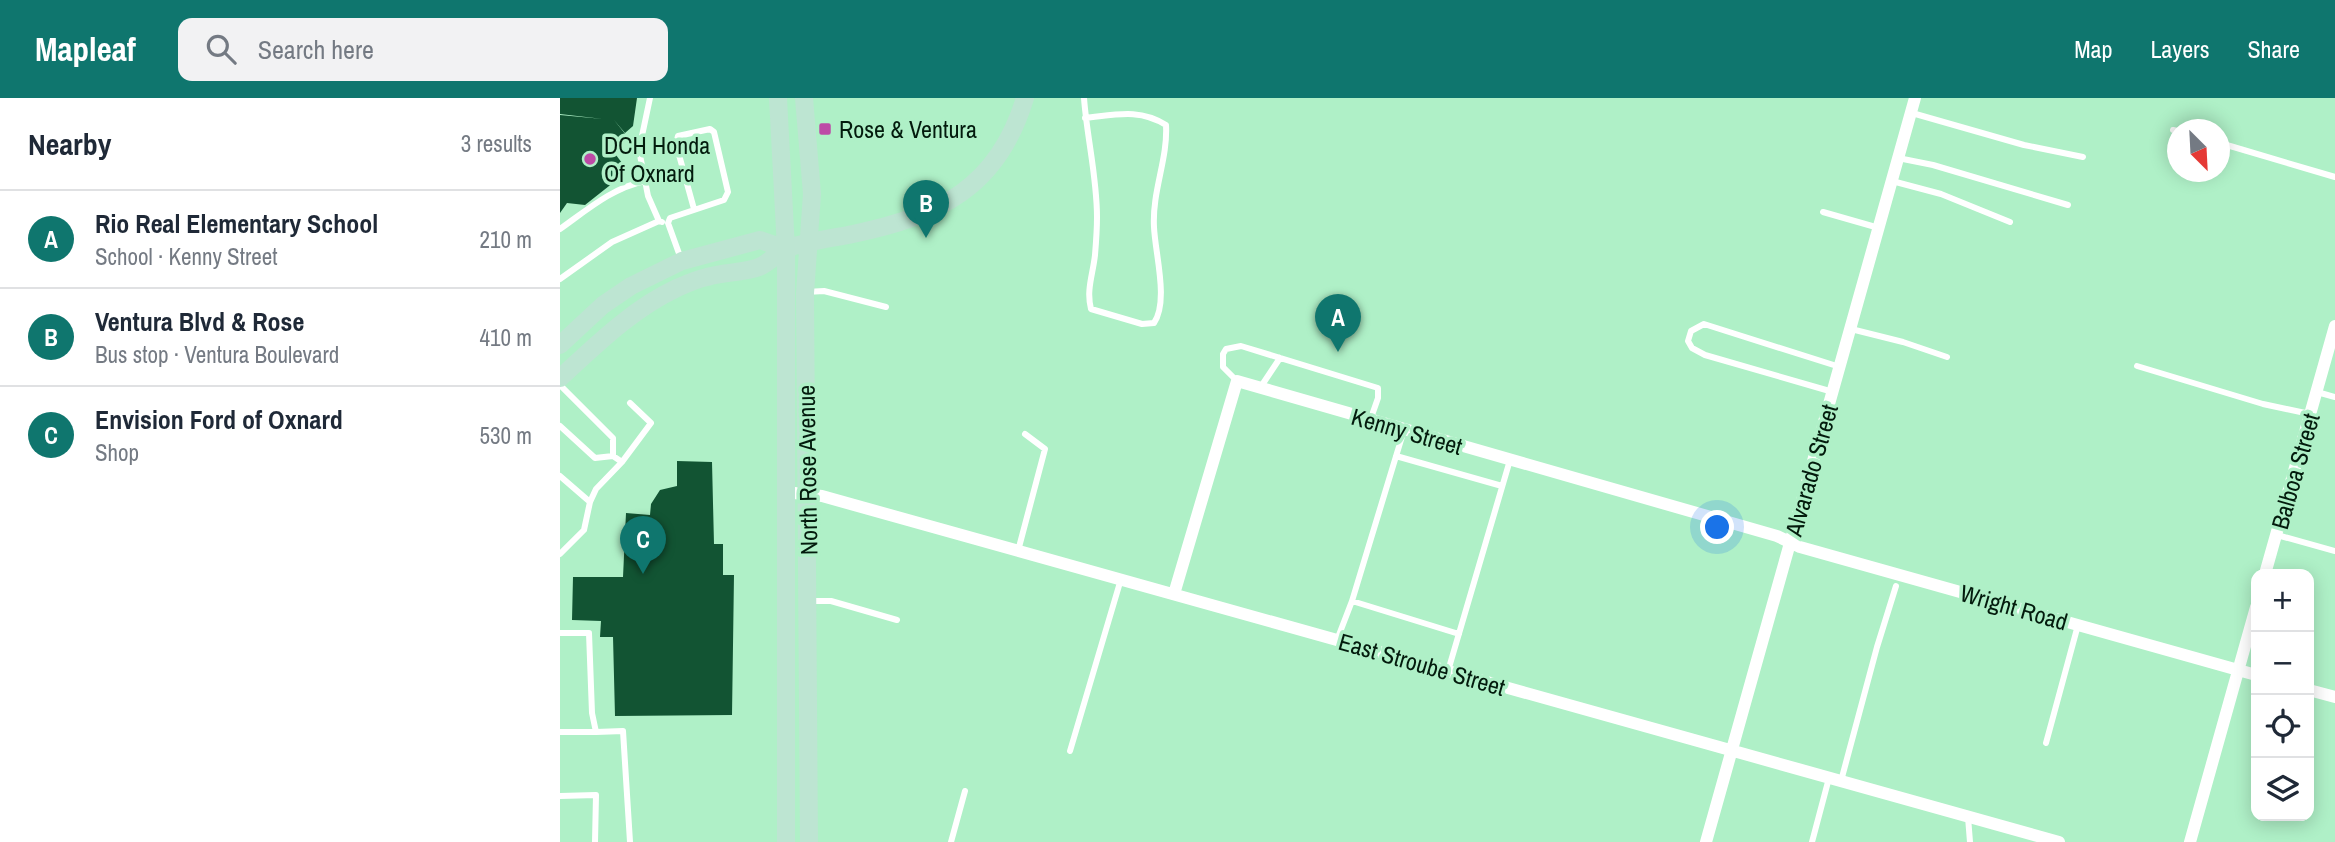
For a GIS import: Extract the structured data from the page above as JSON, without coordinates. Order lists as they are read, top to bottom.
{
  "streets": {
    "main road": ["North Rose Avenue"],
    "street": [
      "Kenny Street",
      "Alvarado Street",
      "Balboa Street",
      "Wright Road",
      "East Stroube Street"
    ]
  },
  "crossings": [
    ["Kenny Street", "Alvarado Street"],
    ["Kenny Street", "Wright Road"],
    ["North Rose Avenue", "East Stroube Street"],
    ["Alvarado Street", "Wright Road"],
    ["Alvarado Street", "East Stroube Street"]
  ],
  "places": {
    "transit": ["Rose & Ventura"],
    "other": ["DCH Honda Of Oxnard"]
  },
  "north": "bottom right",
  "page": {
    "header": "Mapleaf",
    "search": "Search here",
    "nav": ["Map", "Layers", "Share"],
    "heading": ["Nearby", "3 results"],
    "pins": ["B", "A", "C"],
    "list": [
      {
        "mark": "A",
        "name": "Rio Real Elementary School",
        "note": "School · Kenny Street",
        "value": "210 m"
      },
      {
        "mark": "B",
        "name": "Ventura Blvd & Rose",
        "note": "Bus stop · Ventura Boulevard",
        "value": "410 m"
      },
      {
        "mark": "C",
        "name": "Envision Ford of Oxnard",
        "note": "Shop",
        "value": "530 m"
      }
    ],
    "map_buttons": ["+", "−"]
  }
}
